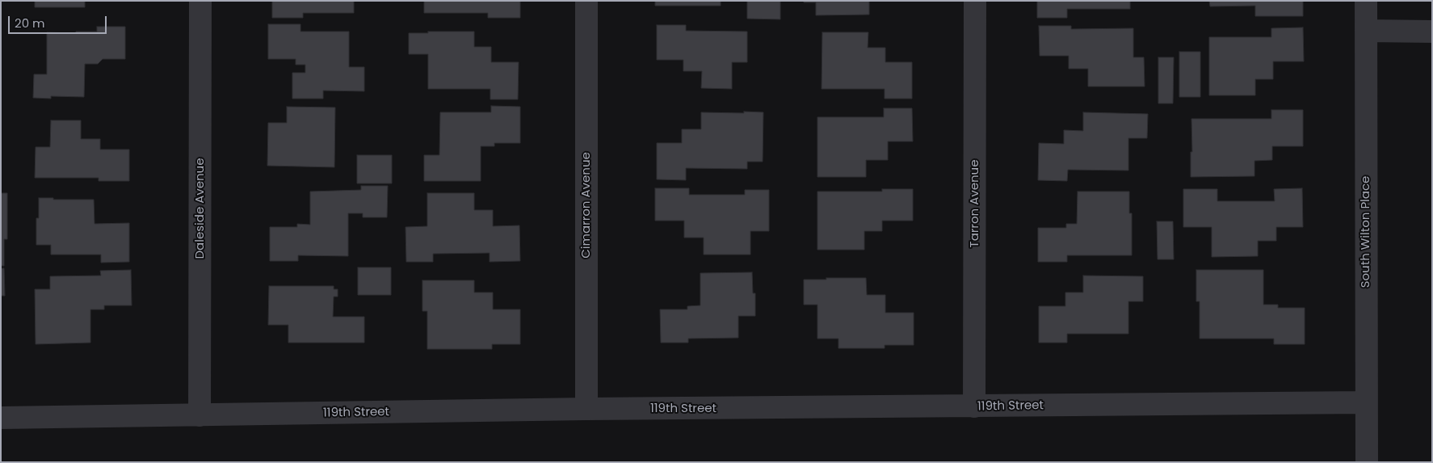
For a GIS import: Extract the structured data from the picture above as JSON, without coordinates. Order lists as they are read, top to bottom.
{
  "streets": {
    "street": [
      "Tarron Avenue",
      "Cimarron Avenue",
      "Daleside Avenue",
      "South Wilton Place",
      "119th Street"
    ]
  },
  "crossings": [
    ["Tarron Avenue", "119th Street"],
    ["Cimarron Avenue", "119th Street"],
    ["Daleside Avenue", "119th Street"],
    ["South Wilton Place", "119th Street"]
  ],
  "scale_bar": "20 m"
}
